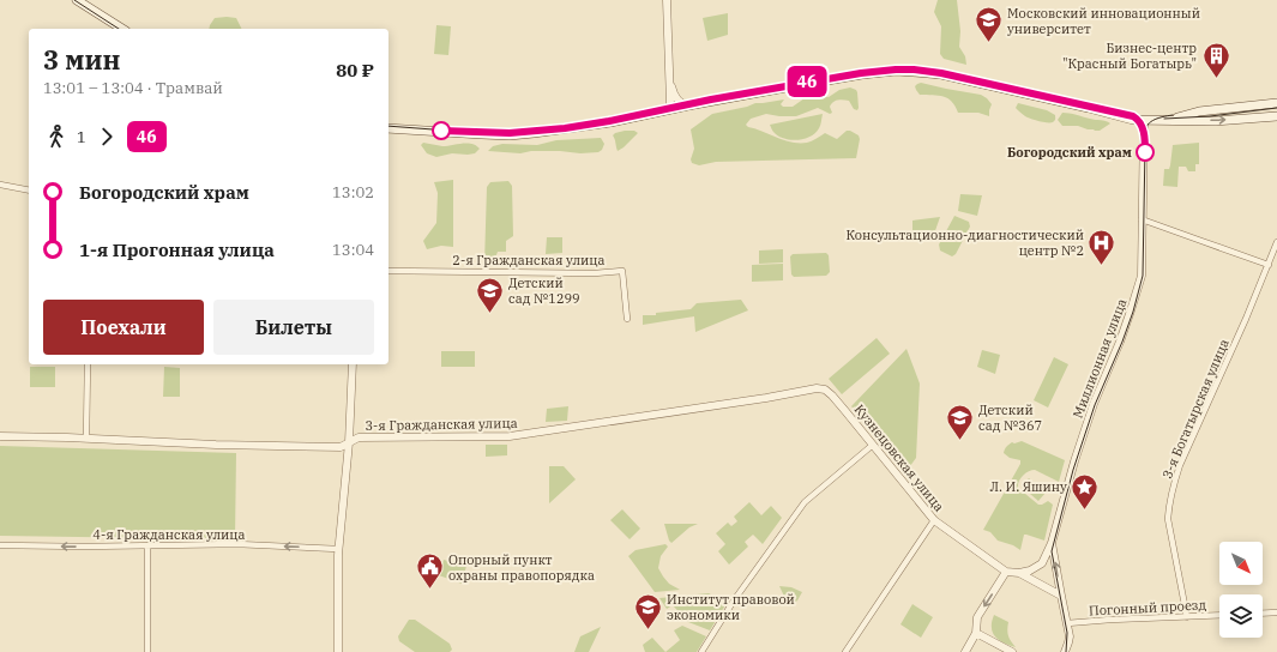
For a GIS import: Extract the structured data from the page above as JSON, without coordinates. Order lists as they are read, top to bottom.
{
  "streets": {
    "street": [
      "2-я Гражданская улица",
      "Миллионная улица",
      "3-я Богатырская улица",
      "3-я Гражданская улица",
      "Кузнецовская улица",
      "4-я Гражданская улица",
      "Погонный проезд"
    ]
  },
  "crossings": [
    ["Миллионная улица", "Кузнецовская улица"],
    ["Миллионная улица", "Погонный проезд"],
    ["3-я Богатырская улица", "Погонный проезд"],
    ["3-я Гражданская улица", "Кузнецовская улица"]
  ],
  "one_way": ["4-я Гражданская улица"],
  "places": {
    "school or university": [
      "Московский инновационный университет",
      "Детский сад №1299",
      "Детский сад №367",
      "Институт правовой экономики"
    ],
    "building": ["Бизнес-центр \"Красный Богатырь\""],
    "other": ["Богородский храм"],
    "hospital": ["Консультационно-диагностический центр №2"],
    "place": ["Л. И. Яшину"],
    "public building": ["Опорный пункт охраны правопорядка"]
  },
  "lines": ["tram line 46"],
  "north": "bottom right",
  "page": {
    "on_map": "46",
    "heading": ["3 мин", "13:01 – 13:04 · Трамвай", "80 ₽"],
    "legs": ["1", "46"],
    "list": [
      {
        "name": "Богородский храм",
        "value": "13:02"
      },
      {
        "name": "1-я Прогонная улица",
        "value": "13:04"
      }
    ],
    "buttons": ["Поехали", "Билеты"]
  }
}
